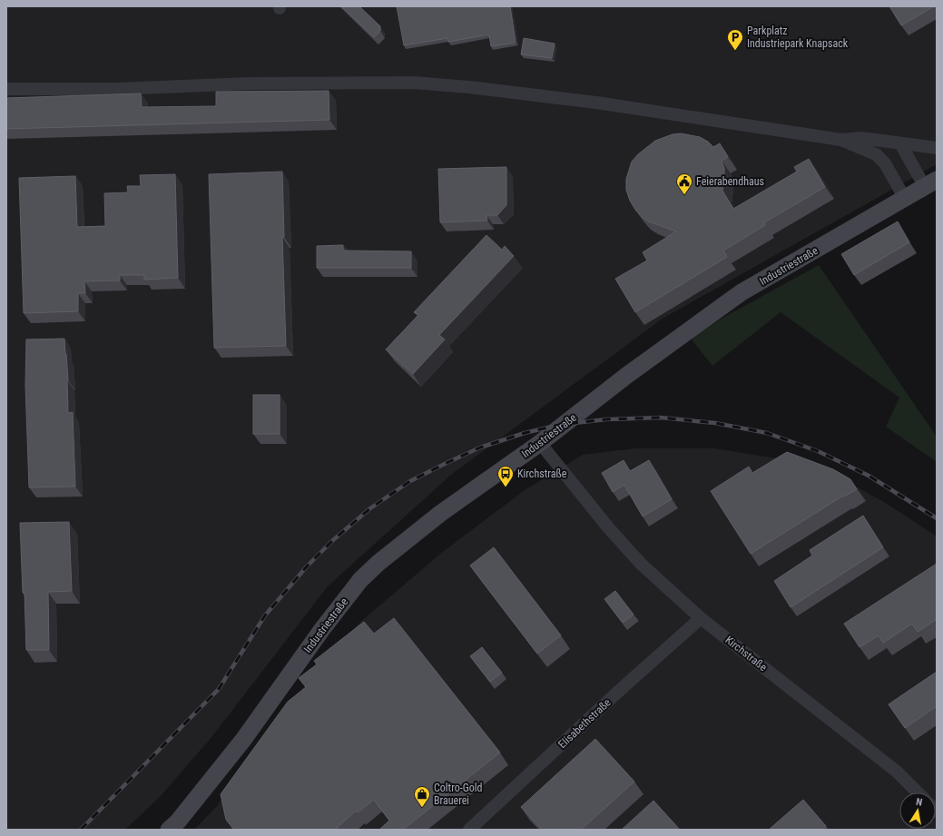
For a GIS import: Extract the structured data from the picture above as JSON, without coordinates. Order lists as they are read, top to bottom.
{
  "streets": {
    "main road": ["Industriestraße"],
    "street": ["Kirchstraße", "Elisabethstraße"]
  },
  "crossings": [
    ["Industriestraße", "Kirchstraße"],
    ["Kirchstraße", "Elisabethstraße"]
  ],
  "places": {
    "parking": ["Parkplatz Industriepark Knapsack"],
    "public building": ["Feierabendhaus"],
    "bus stop": ["Kirchstraße"],
    "shop": ["Coltro-Gold Brauerei"]
  },
  "north": "top"
}
